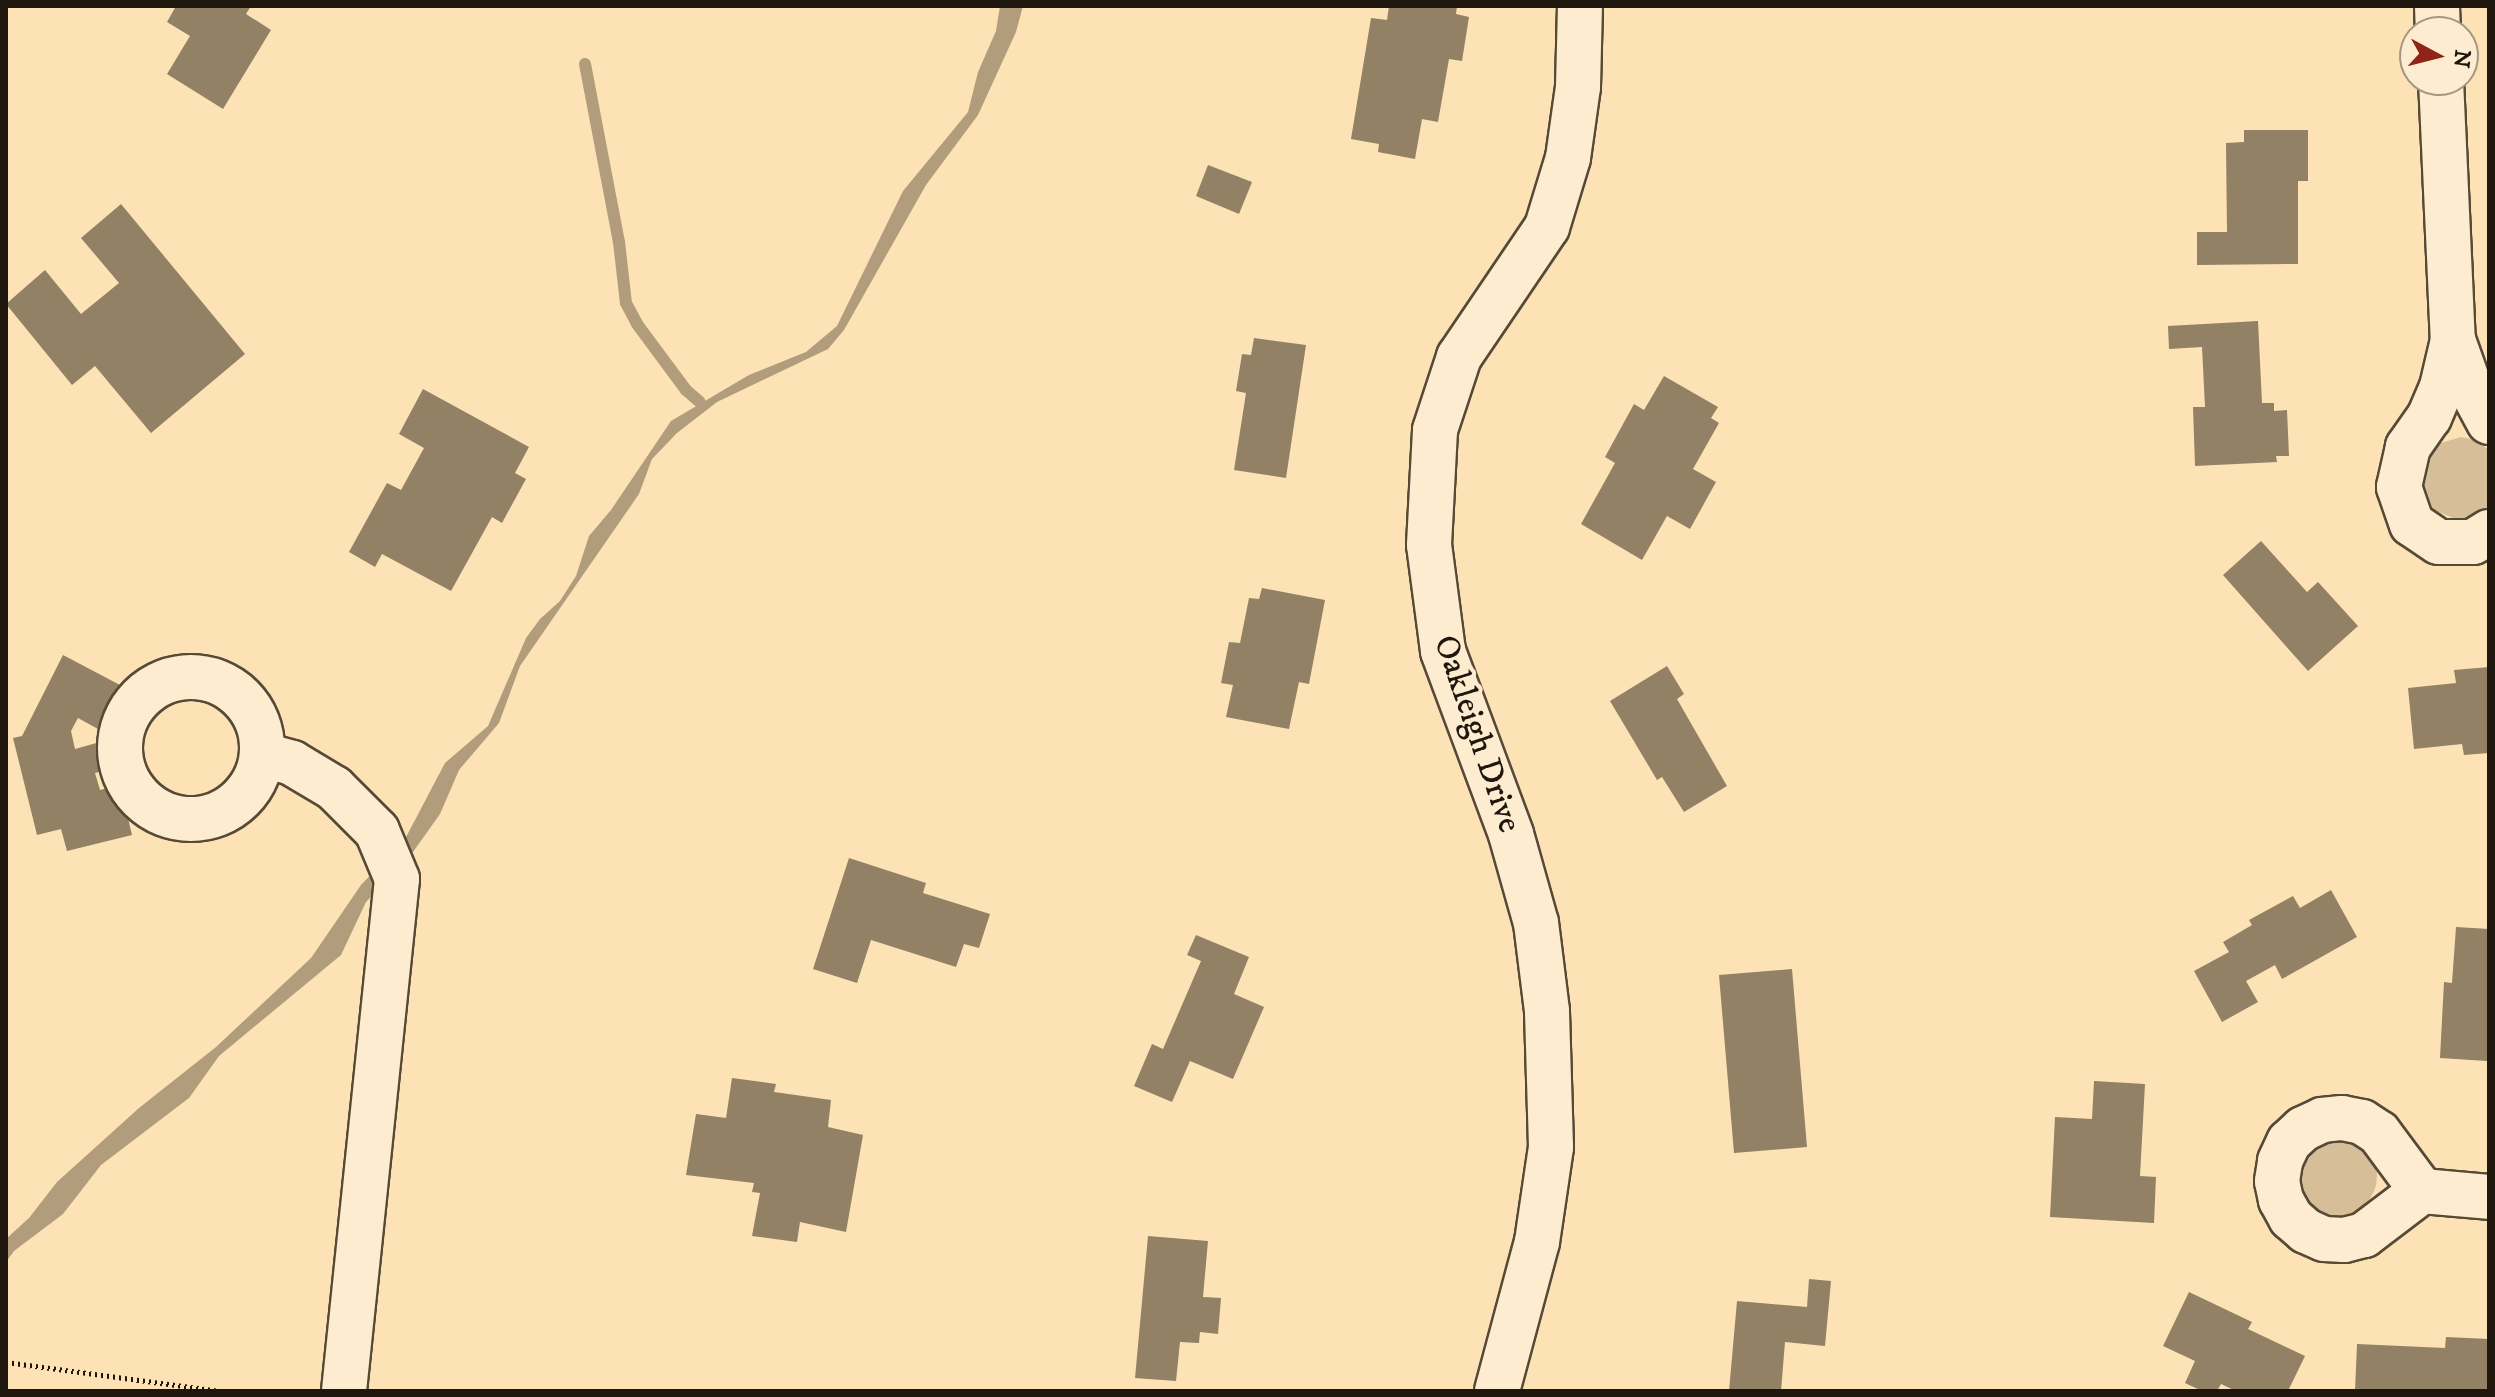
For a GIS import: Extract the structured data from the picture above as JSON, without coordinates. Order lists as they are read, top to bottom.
{
  "streets": {
    "street": ["Oakleigh Drive"]
  },
  "north": "right"
}
